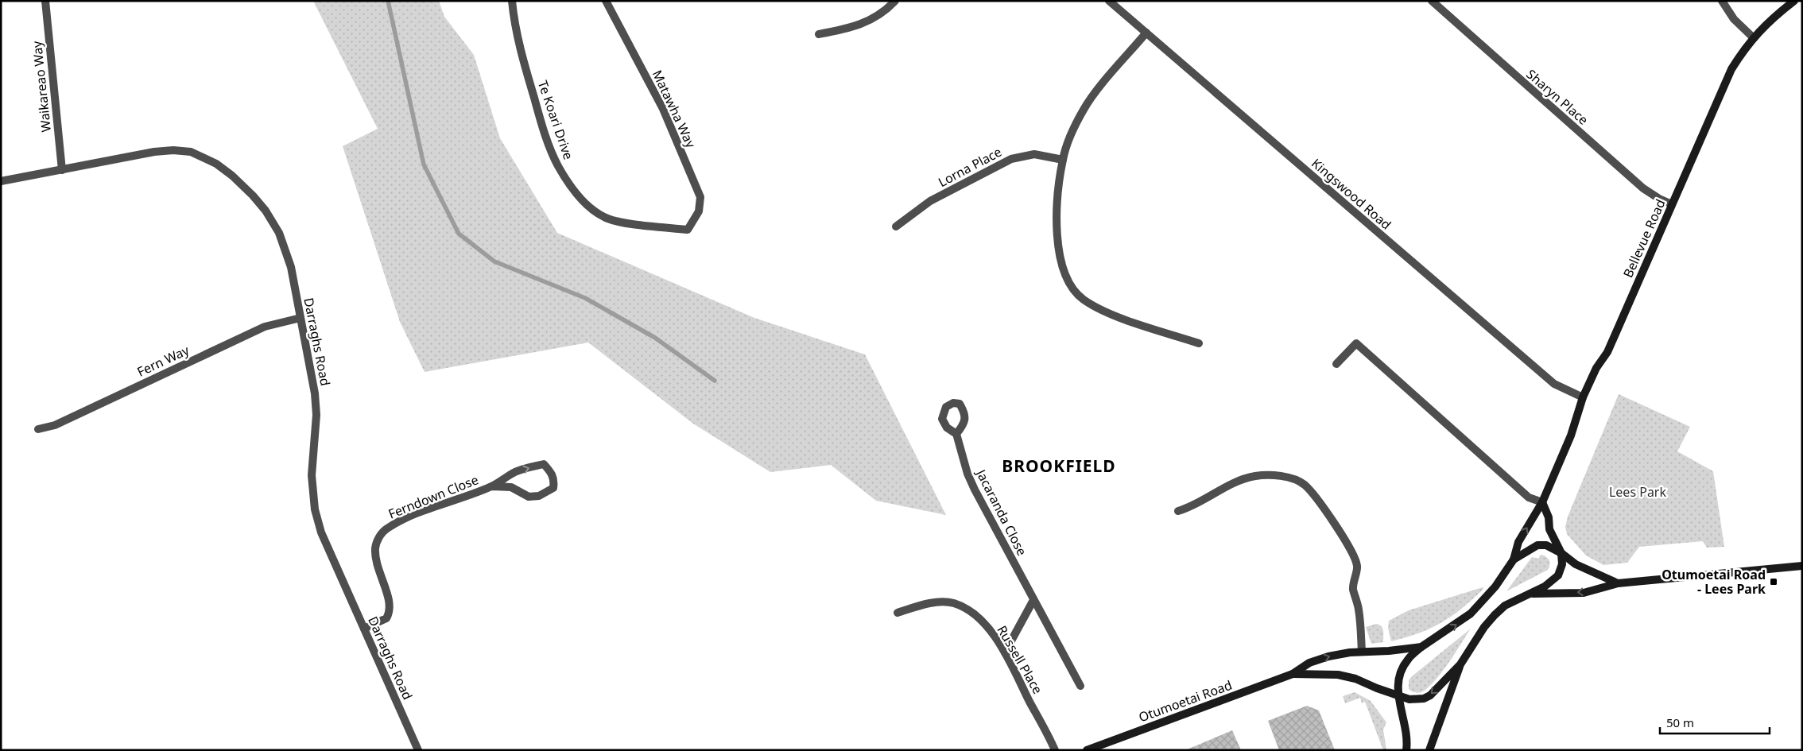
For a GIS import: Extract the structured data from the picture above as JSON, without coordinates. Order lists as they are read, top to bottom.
{
  "streets": {
    "main road": ["Bellevue Road", "Otumoetai Road"],
    "street": [
      "Waikareao Way",
      "Sharyn Place",
      "Matawha Way",
      "Te Koari Drive",
      "Lorna Place",
      "Kingswood Road",
      "Darraghs Road",
      "Fern Way",
      "Ferndown Close",
      "Jacaranda Close",
      "Russell Place"
    ]
  },
  "crossings": [
    ["Waikareao Way", "Darraghs Road"],
    ["Sharyn Place", "Bellevue Road"],
    ["Matawha Way", "Te Koari Drive"],
    ["Kingswood Road", "Bellevue Road"],
    ["Bellevue Road", "Otumoetai Road"],
    ["Darraghs Road", "Fern Way"],
    ["Darraghs Road", "Ferndown Close"]
  ],
  "districts": ["BROOKFIELD"],
  "parks": ["Lees Park"],
  "places": {
    "transit": ["Otumoetai Road - Lees Park"]
  },
  "scale_bar": "50 m"
}
